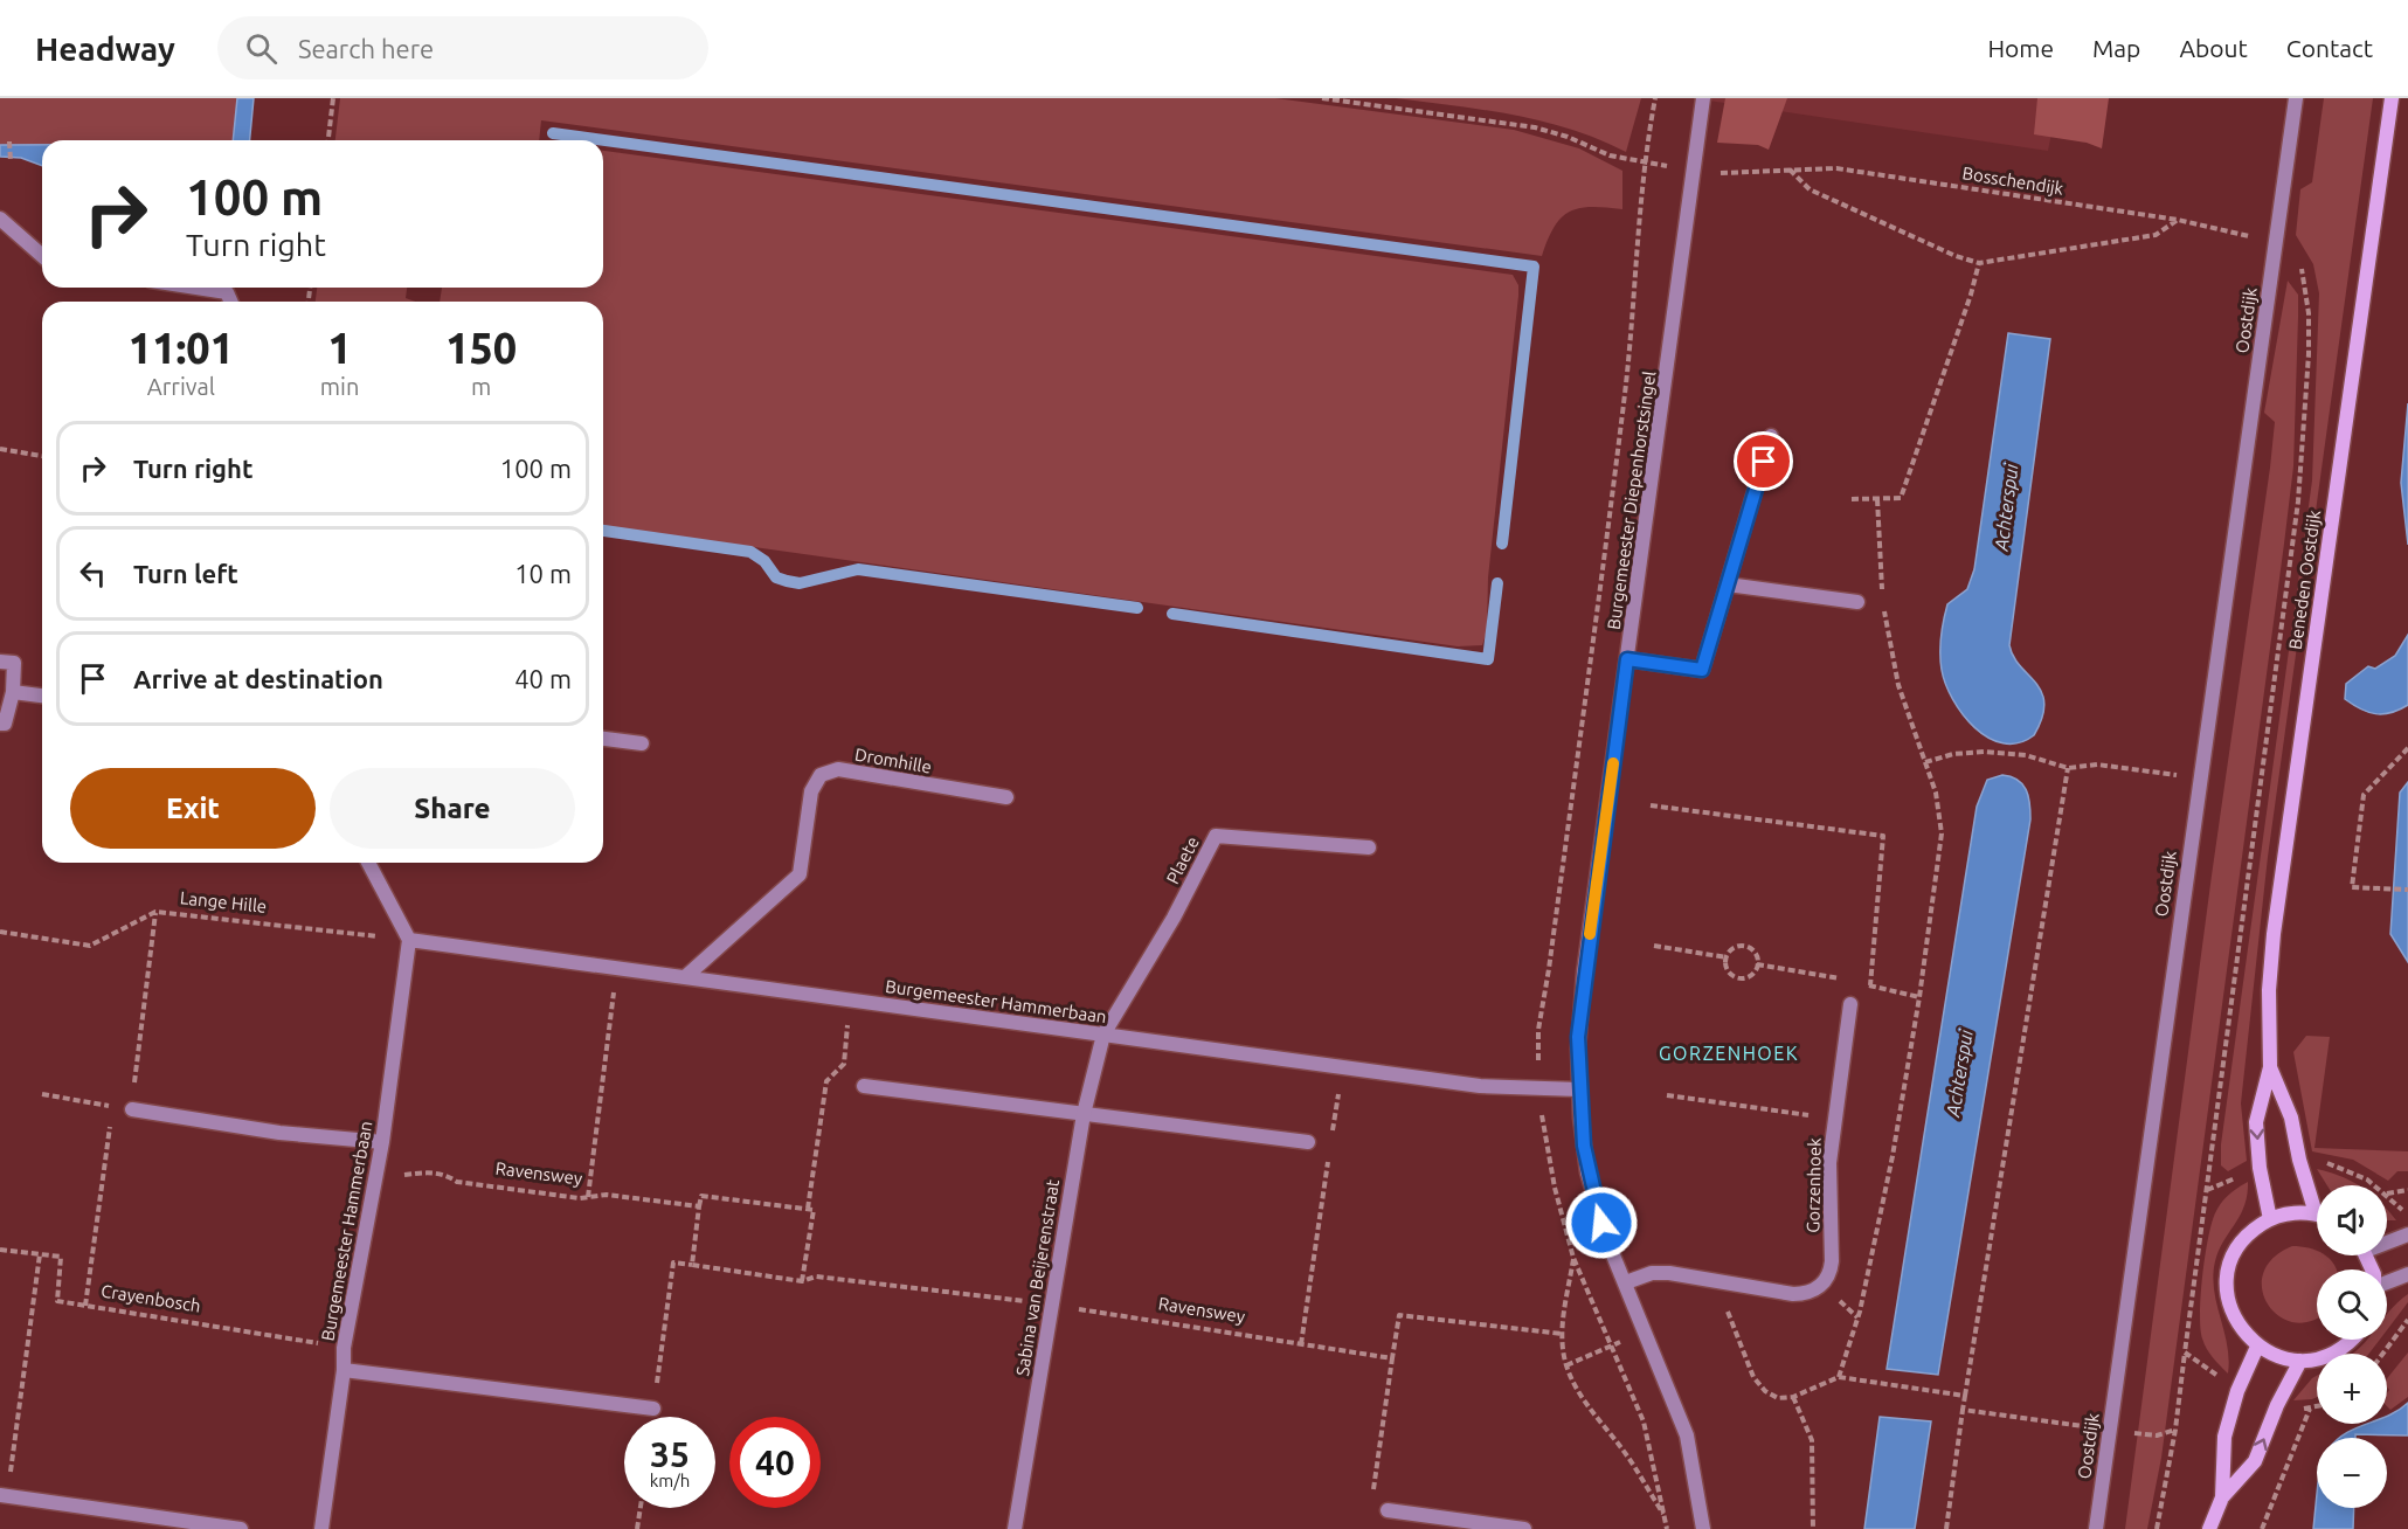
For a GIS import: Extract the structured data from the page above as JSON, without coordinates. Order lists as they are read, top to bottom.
{
  "streets": {
    "main road": ["Beneden Oostdijk"],
    "street": [
      "Oostdijk",
      "Burgemeester Diepenhorstsingel",
      "Dromhille",
      "Plaete",
      "Burgemeester Hammerbaan",
      "Gorzenhoek",
      "Sabina van Beijerenstraat"
    ],
    "path": [
      "Bosschendijk",
      "Lange Hille",
      "Ravenswey",
      "Crayenbosch"
    ]
  },
  "crossings": [
    ["Bosschendijk", "Oostdijk"],
    ["Burgemeester Diepenhorstsingel", "Burgemeester Hammerbaan"],
    ["Burgemeester Diepenhorstsingel", "Gorzenhoek"],
    ["Dromhille", "Burgemeester Hammerbaan"],
    ["Plaete", "Burgemeester Hammerbaan"],
    ["Plaete", "Sabina van Beijerenstraat"],
    ["Lange Hille", "Burgemeester Hammerbaan"],
    ["Burgemeester Hammerbaan", "Ravenswey"],
    ["Burgemeester Hammerbaan", "Sabina van Beijerenstraat"],
    ["Burgemeester Hammerbaan", "Crayenbosch"],
    ["Ravenswey", "Sabina van Beijerenstraat"]
  ],
  "districts": ["GORZENHOEK"],
  "water": ["Achterspui"],
  "page": {
    "header": "Headway",
    "search": "Search here",
    "nav": [
      "Home",
      "Map",
      "About",
      "Contact"
    ],
    "turn": ["100 m", "Turn right"],
    "eta": [
      "11:01",
      "Arrival",
      "1",
      "min",
      "150",
      "m"
    ],
    "list": [
      {
        "name": "Turn right",
        "value": "100 m"
      },
      {
        "name": "Turn left",
        "value": "10 m"
      },
      {
        "name": "Arrive at destination",
        "value": "40 m"
      }
    ],
    "buttons": ["Exit", "Share"],
    "map_buttons": ["+", "−"],
    "speed": "35 km/h",
    "limit": "40"
  }
}
